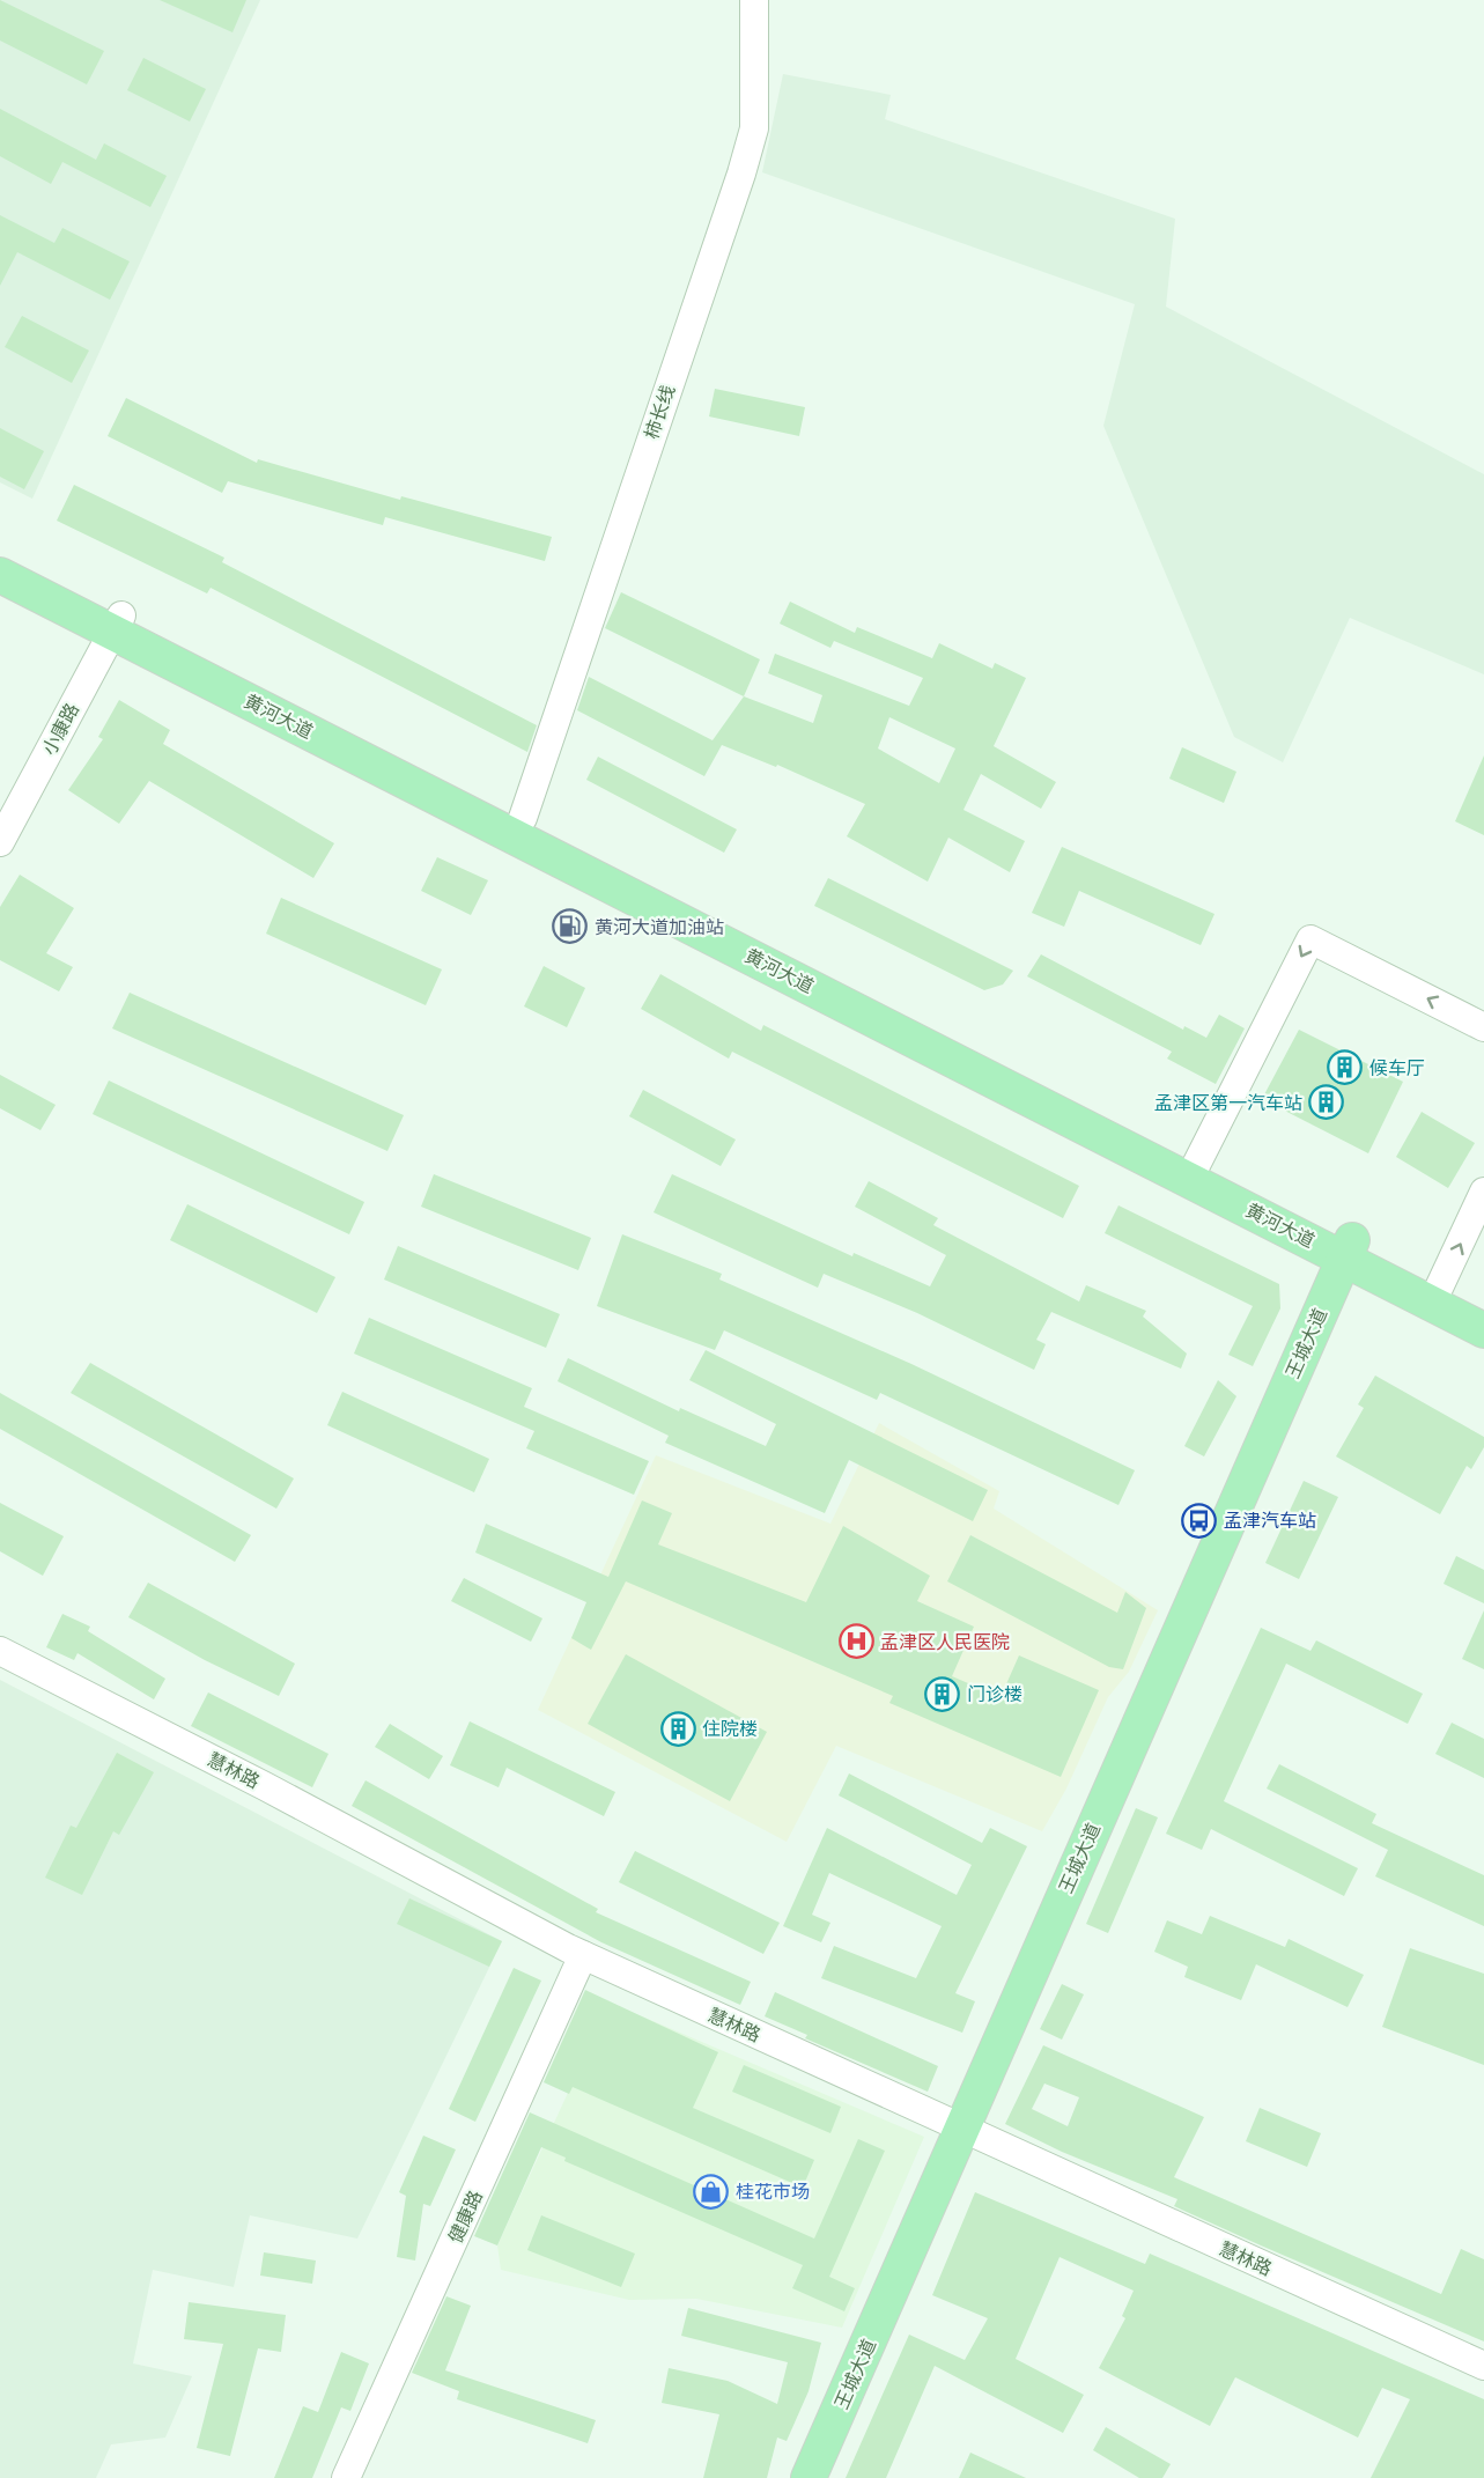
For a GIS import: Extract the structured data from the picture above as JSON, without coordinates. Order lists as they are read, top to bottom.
{
  "streets": {
    "main road": ["黄河大道", "王城大道"],
    "street": [
      "柿长线",
      "小康路",
      "慧林路",
      "健康路"
    ]
  },
  "crossings": [
    ["柿长线", "黄河大道"],
    ["黄河大道", "小康路"],
    ["黄河大道", "王城大道"],
    ["王城大道", "慧林路"],
    ["慧林路", "健康路"]
  ],
  "places": {
    "fuel station": ["黄河大道加油站"],
    "building": [
      "候车厅",
      "孟津区第一汽车站",
      "门诊楼",
      "住院楼"
    ],
    "bus stop": ["孟津汽车站"],
    "hospital": ["孟津区人民医院"],
    "shop": ["桂花市场"]
  }
}
